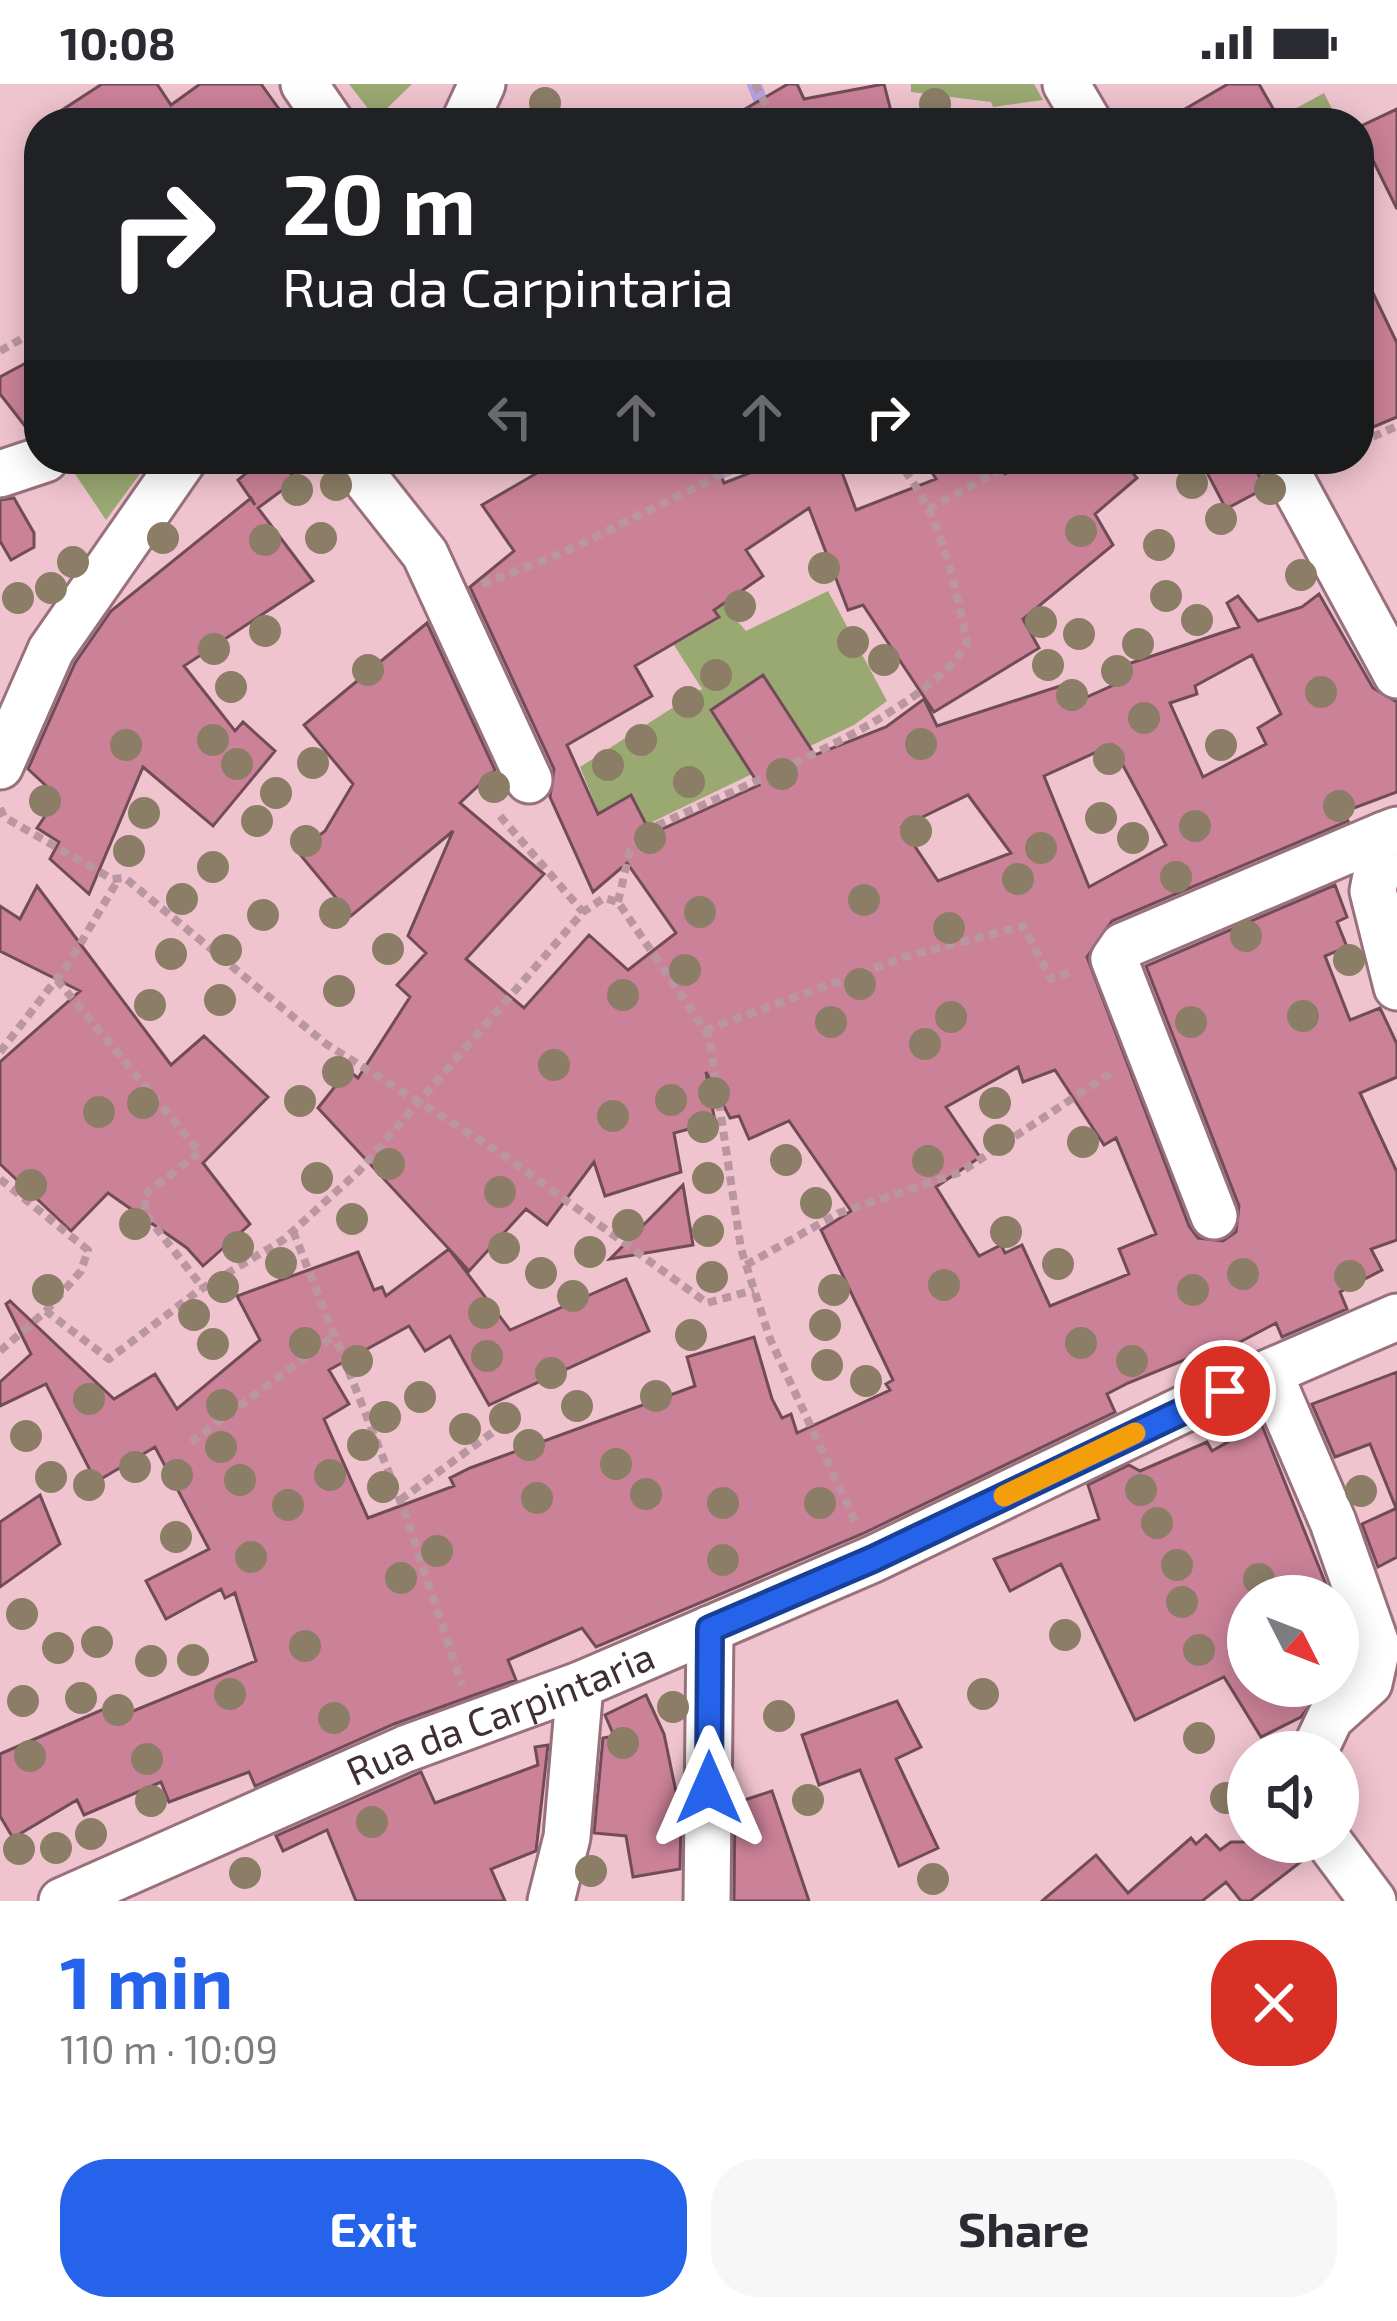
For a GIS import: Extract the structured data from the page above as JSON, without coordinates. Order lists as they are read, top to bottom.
{
  "streets": {
    "street": ["Rua da Carpintaria"]
  },
  "north": "bottom right",
  "page": {
    "status": "10:08",
    "turn": ["20 m", "Rua da Carpintaria"],
    "heading": ["1 min", "110 m · 10:09"],
    "buttons": ["Exit", "Share"]
  }
}
